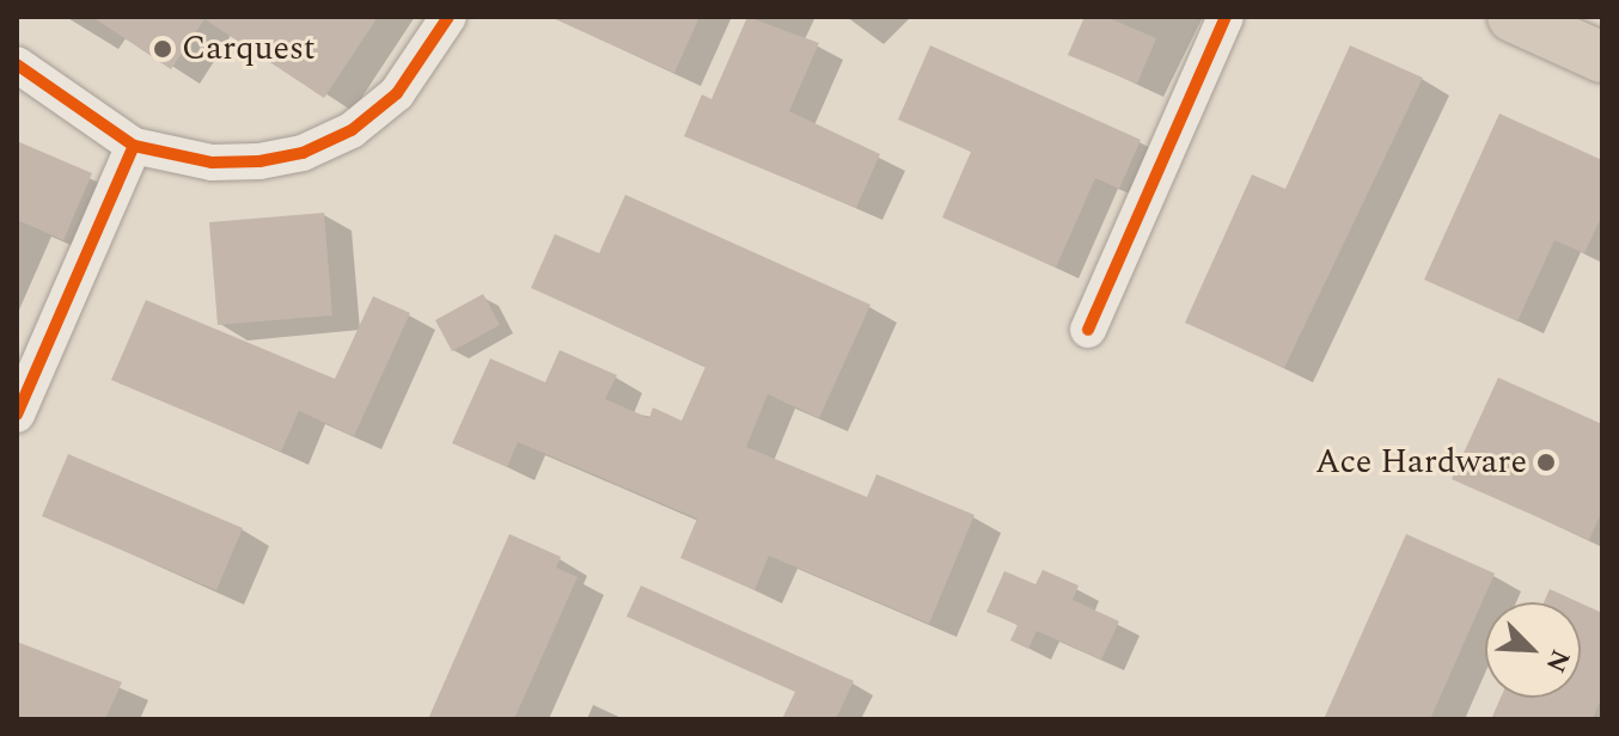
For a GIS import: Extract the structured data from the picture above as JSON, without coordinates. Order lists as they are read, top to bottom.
{
  "places": ["Carquest", "Ace Hardware"],
  "north": "bottom right"
}
